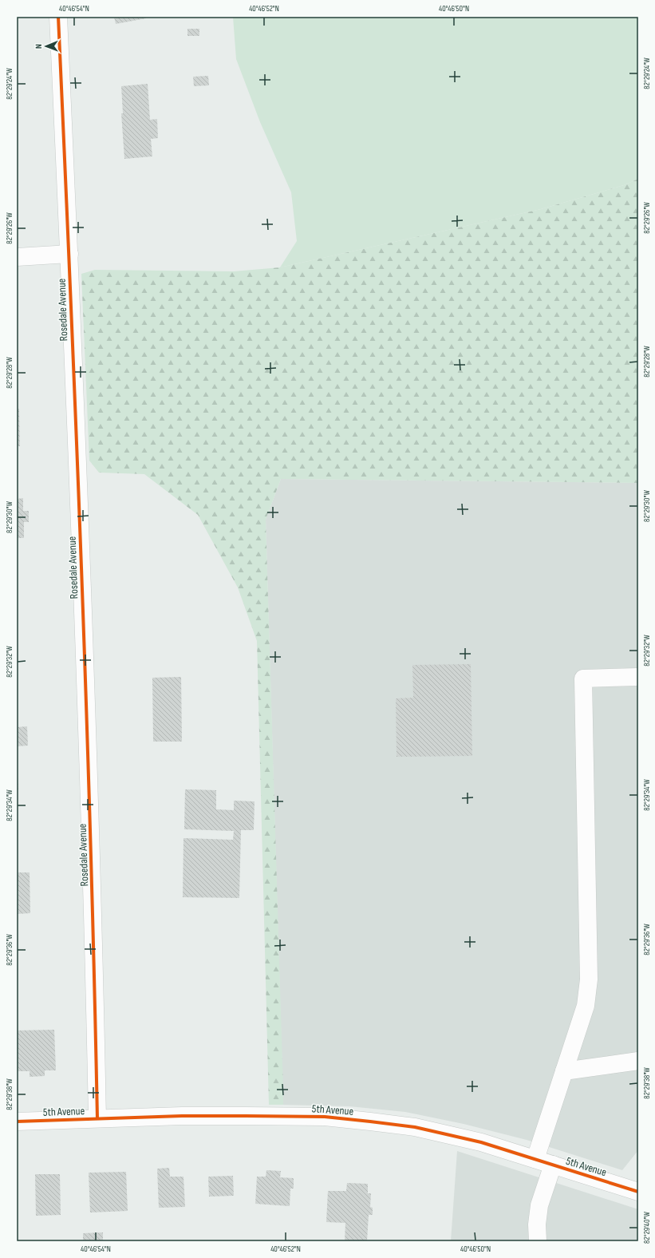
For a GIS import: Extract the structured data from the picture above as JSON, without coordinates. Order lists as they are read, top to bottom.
{
  "streets": {
    "street": ["Rosedale Avenue", "5th Avenue"]
  },
  "crossings": [
    ["Rosedale Avenue", "5th Avenue"]
  ],
  "north": "left",
  "coordinates": [
    "40°46'54\"N",
    "40°46'52\"N",
    "40°46'50\"N",
    "82°29'24\"W",
    "82°29'26\"W",
    "82°29'28\"W",
    "82°29'30\"W",
    "82°29'32\"W",
    "82°29'34\"W",
    "82°29'36\"W",
    "82°29'38\"W",
    "82°29'40\"W"
  ]
}
